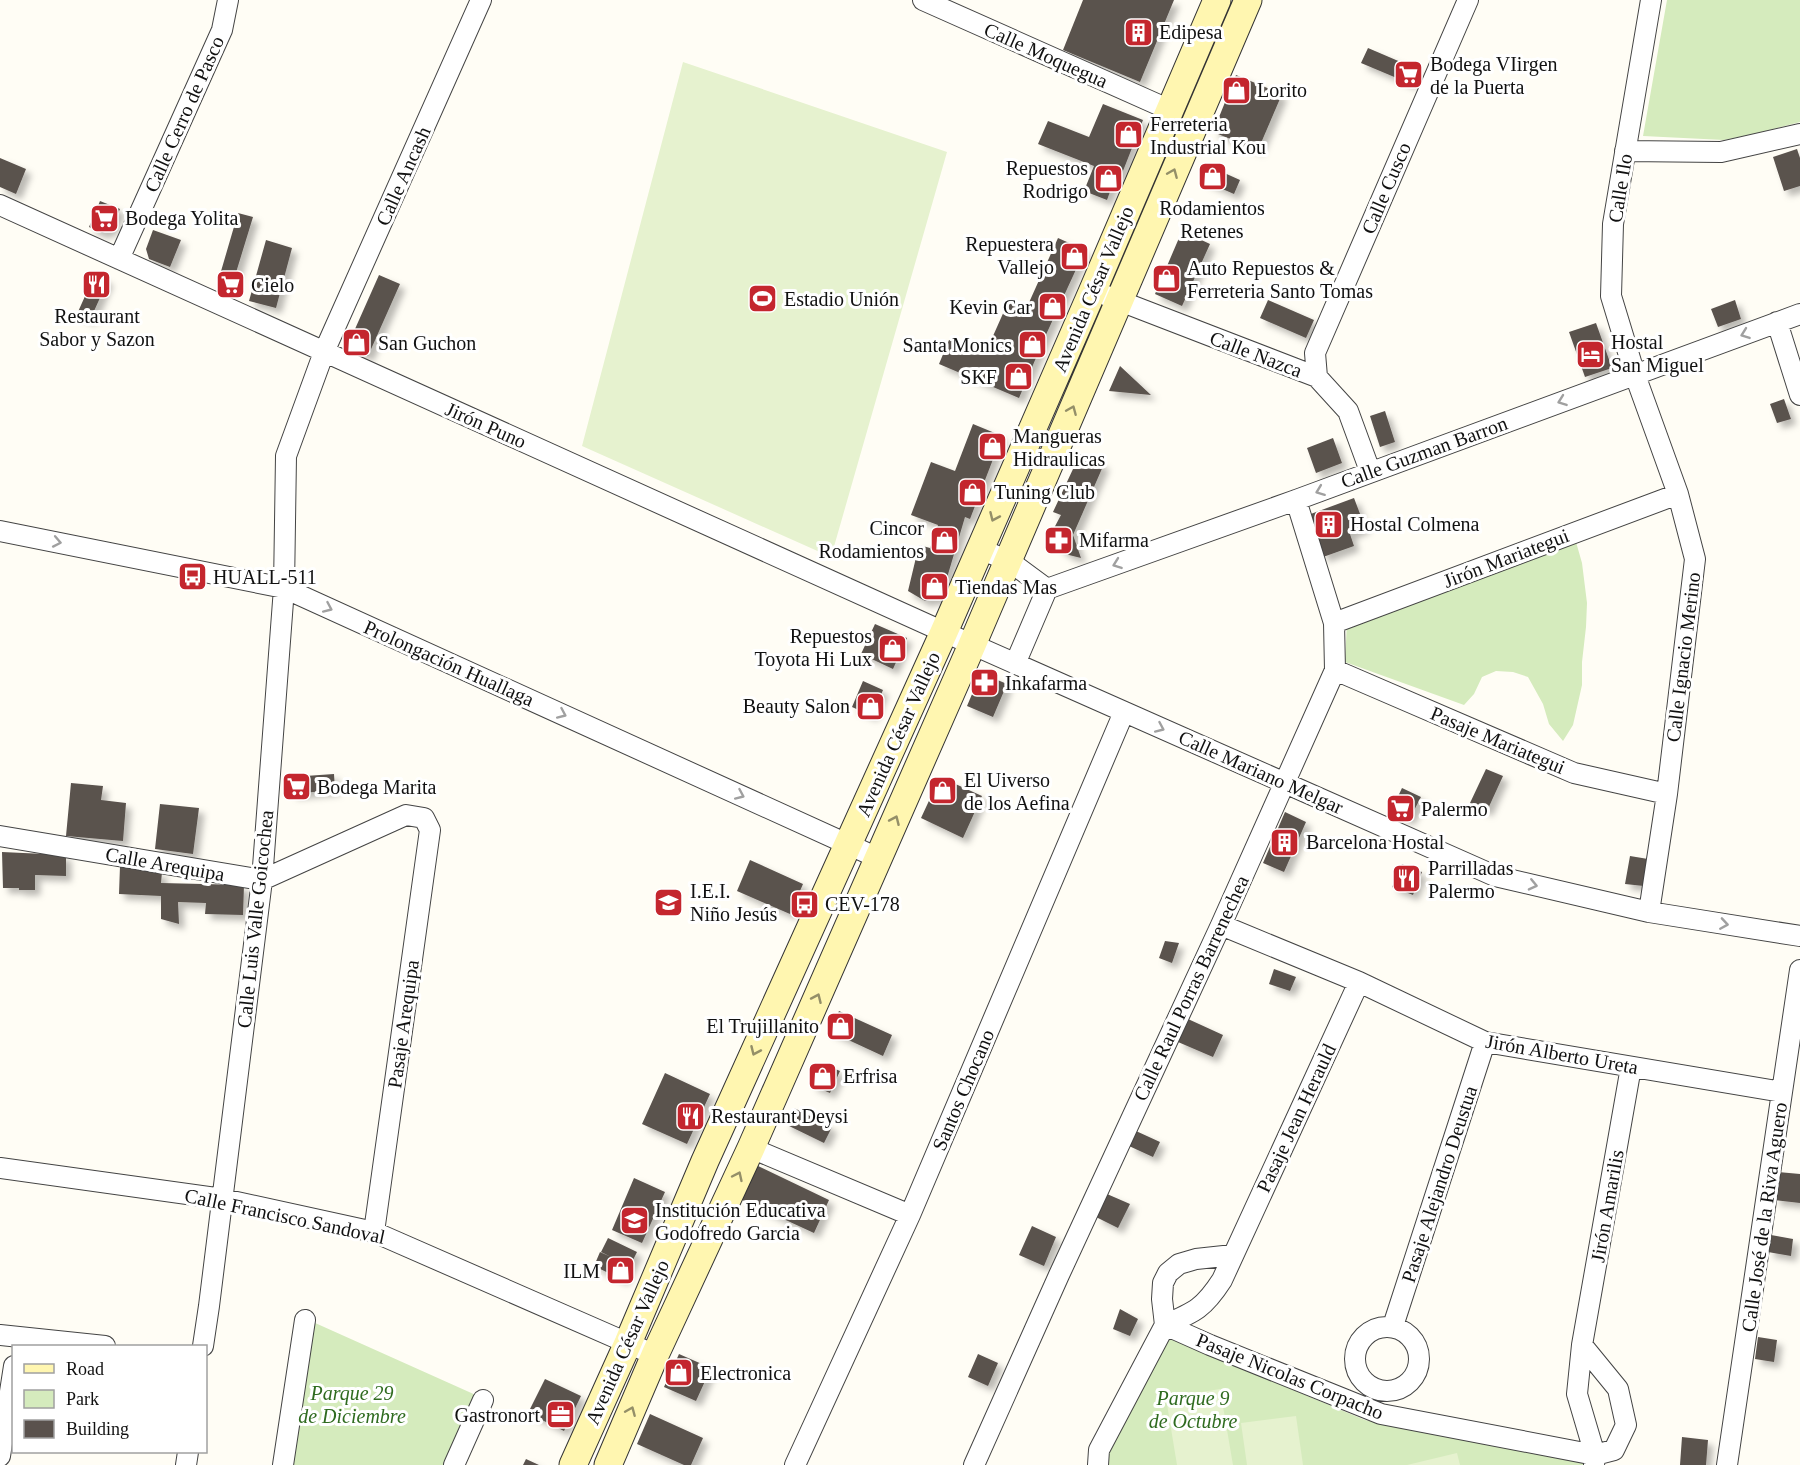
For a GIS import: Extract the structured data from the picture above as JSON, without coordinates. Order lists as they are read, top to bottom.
{
  "streets": {
    "main road": ["Avenida César Vallejo"],
    "street": [
      "Calle Moquegua",
      "Calle Cerro de Pasco",
      "Calle Ancash",
      "Calle Cusco",
      "Calle Ilo",
      "Calle Nazca",
      "Jirón Puno",
      "Calle Guzman Barron",
      "Jirón Mariategui",
      "Calle Ignacio Merino",
      "Prolongación Huallaga",
      "Pasaje Mariategui",
      "Calle Mariano Melgar",
      "Calle Arequipa",
      "Calle Luis Valle Goicochea",
      "Calle Raul Porras Barrenechea",
      "Pasaje Arequipa",
      "Jirón Alberto Ureta",
      "Santos Chocano",
      "Pasaje Jean Herauld",
      "Pasaje Alejandro Deustua",
      "Jirón Amarilis",
      "Calle Francisco Sandoval",
      "Calle José de la Riva Aguero",
      "Pasaje Nicolas Corpacho"
    ]
  },
  "crossings": [
    ["Calle Moquegua", "Avenida César Vallejo"],
    ["Calle Cerro de Pasco", "Jirón Puno"],
    ["Calle Ancash", "Jirón Puno"],
    ["Calle Ancash", "Calle Luis Valle Goicochea"],
    ["Calle Cusco", "Calle Nazca"],
    ["Calle Ilo", "Calle Guzman Barron"],
    ["Calle Ilo", "Calle Ignacio Merino"],
    ["Avenida César Vallejo", "Calle Nazca"],
    ["Avenida César Vallejo", "Jirón Puno"],
    ["Avenida César Vallejo", "Prolongación Huallaga"],
    ["Avenida César Vallejo", "Calle Mariano Melgar"],
    ["Avenida César Vallejo", "Calle Francisco Sandoval"],
    ["Calle Nazca", "Calle Guzman Barron"],
    ["Jirón Puno", "Calle Mariano Melgar"],
    ["Jirón Puno", "Calle Luis Valle Goicochea"],
    ["Calle Guzman Barron", "Calle Ignacio Merino"],
    ["Calle Guzman Barron", "Calle Raul Porras Barrenechea"],
    ["Jirón Mariategui", "Calle Ignacio Merino"],
    ["Jirón Mariategui", "Calle Raul Porras Barrenechea"],
    ["Calle Ignacio Merino", "Pasaje Mariategui"],
    ["Calle Ignacio Merino", "Calle Mariano Melgar"],
    ["Prolongación Huallaga", "Calle Luis Valle Goicochea"],
    ["Pasaje Mariategui", "Calle Raul Porras Barrenechea"],
    ["Calle Mariano Melgar", "Calle Raul Porras Barrenechea"],
    ["Calle Mariano Melgar", "Santos Chocano"],
    ["Calle Arequipa", "Calle Luis Valle Goicochea"],
    ["Calle Arequipa", "Pasaje Arequipa"],
    ["Calle Luis Valle Goicochea", "Pasaje Arequipa"],
    ["Calle Luis Valle Goicochea", "Calle Francisco Sandoval"],
    ["Calle Raul Porras Barrenechea", "Jirón Alberto Ureta"],
    ["Pasaje Arequipa", "Calle Francisco Sandoval"],
    ["Jirón Alberto Ureta", "Pasaje Jean Herauld"],
    ["Jirón Alberto Ureta", "Pasaje Alejandro Deustua"],
    ["Jirón Alberto Ureta", "Jirón Amarilis"],
    ["Jirón Alberto Ureta", "Calle José de la Riva Aguero"],
    ["Pasaje Jean Herauld", "Pasaje Nicolas Corpacho"],
    ["Jirón Amarilis", "Pasaje Nicolas Corpacho"]
  ],
  "one_way": ["Calle Guzman Barron", "Prolongación Huallaga", "Calle Mariano Melgar"],
  "parks": ["Parque 29 de Diciembre", "Parque 9 de Octubre"],
  "places": {
    "building": ["Edipesa", "Hostal Colmena", "Barcelona Hostal"],
    "supermarket": [
      "Bodega VIirgen de la Puerta",
      "Bodega Yolita",
      "Cielo",
      "Bodega Marita",
      "Palermo"
    ],
    "shop": [
      "Lorito",
      "Ferreteria Industrial Kou",
      "Rodamientos Retenes",
      "Repuestos Rodrigo",
      "Repuestera Vallejo",
      "Auto Repuestos & Ferreteria Santo Tomas",
      "Kevin Car",
      "San Guchon",
      "Santa Monics",
      "SKF",
      "Mangueras Hidraulicas",
      "Tuning Club",
      "Cincor Rodamientos",
      "Tiendas Mas",
      "Repuestos Toyota Hi Lux",
      "Beauty Salon",
      "El Uiverso de los Aefina",
      "El Trujillanito",
      "Erfrisa",
      "ILM",
      "Electronica"
    ],
    "restaurant": ["Restaurant Sabor y Sazon", "Parrilladas Palermo", "Restaurant Deysi"],
    "sports": ["Estadio Unión"],
    "hotel": ["Hostal San Miguel"],
    "pharmacy": ["Mifarma", "Inkafarma"],
    "bus stop": ["HUALL-511", "CEV-178"],
    "school or university": ["I.E.I. Niño Jesús", "Institución Educativa Godofredo Garcia"],
    "office": ["Gastronort"]
  },
  "legend": ["Road", "Park", "Building"]
}
